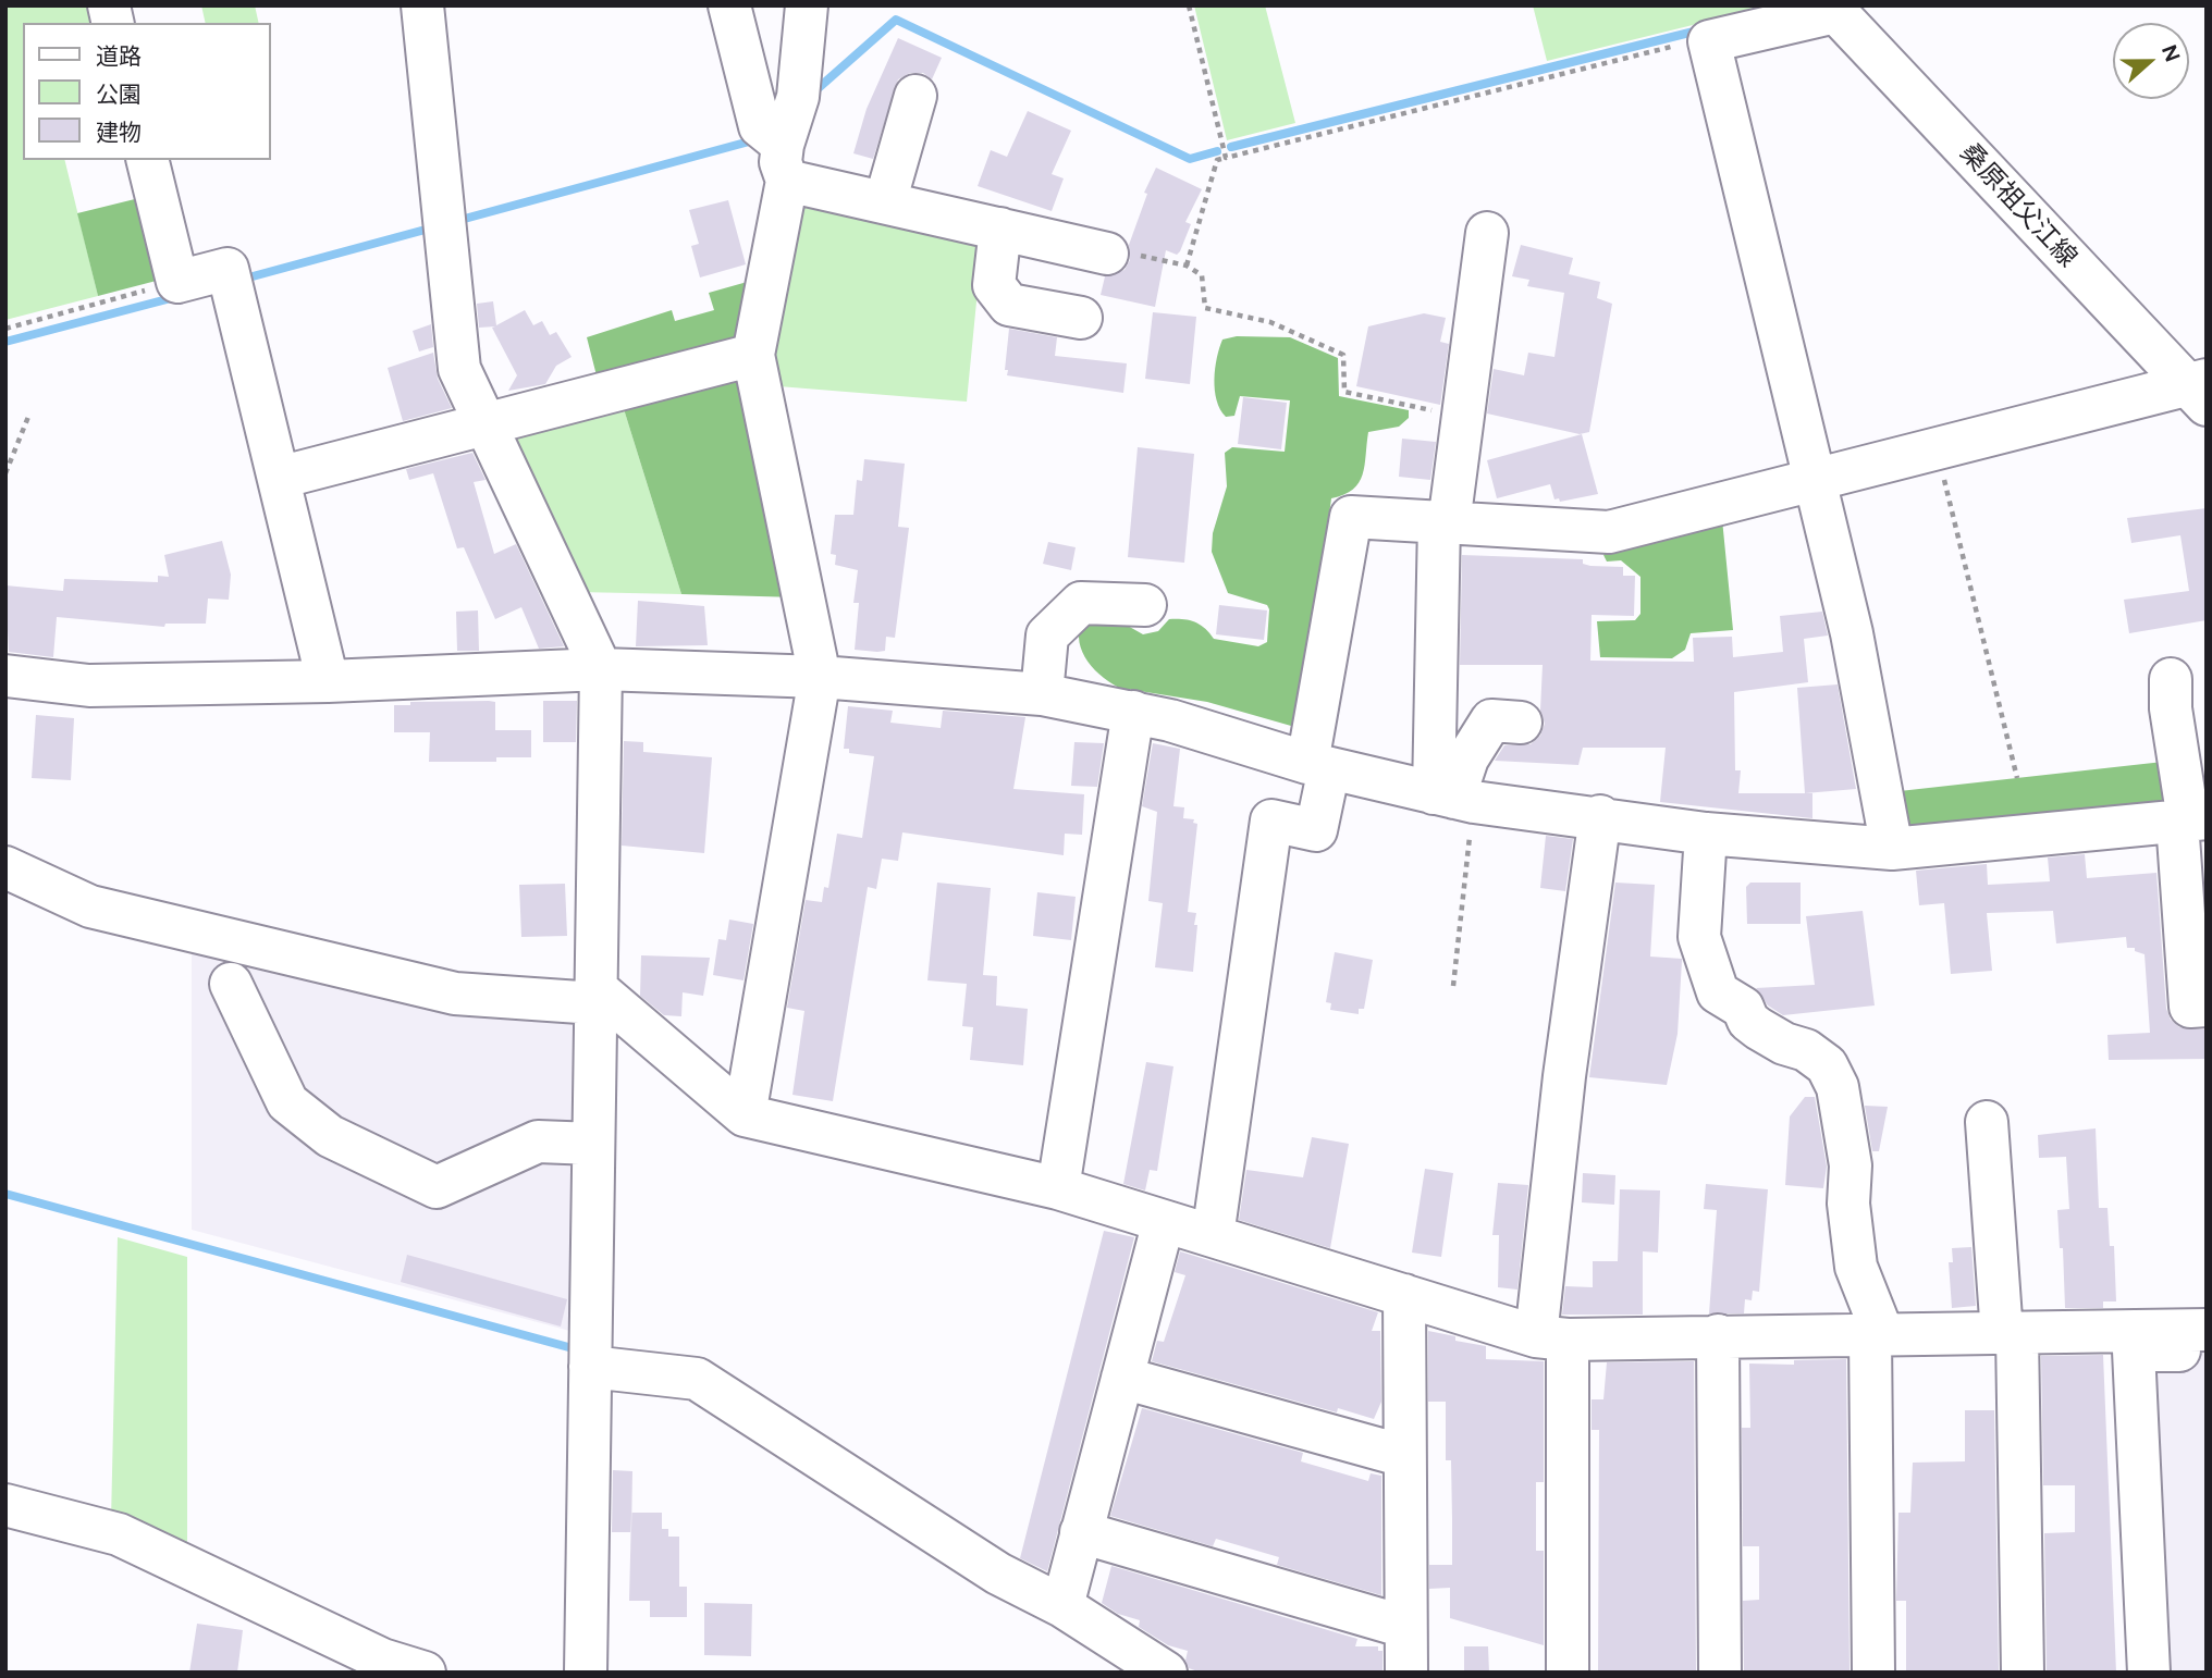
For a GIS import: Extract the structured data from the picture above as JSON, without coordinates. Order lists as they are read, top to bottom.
{
  "streets": {
    "street": ["桑原祖父江線"]
  },
  "legend": ["道路", "公園", "建物"],
  "north": "right"
}
